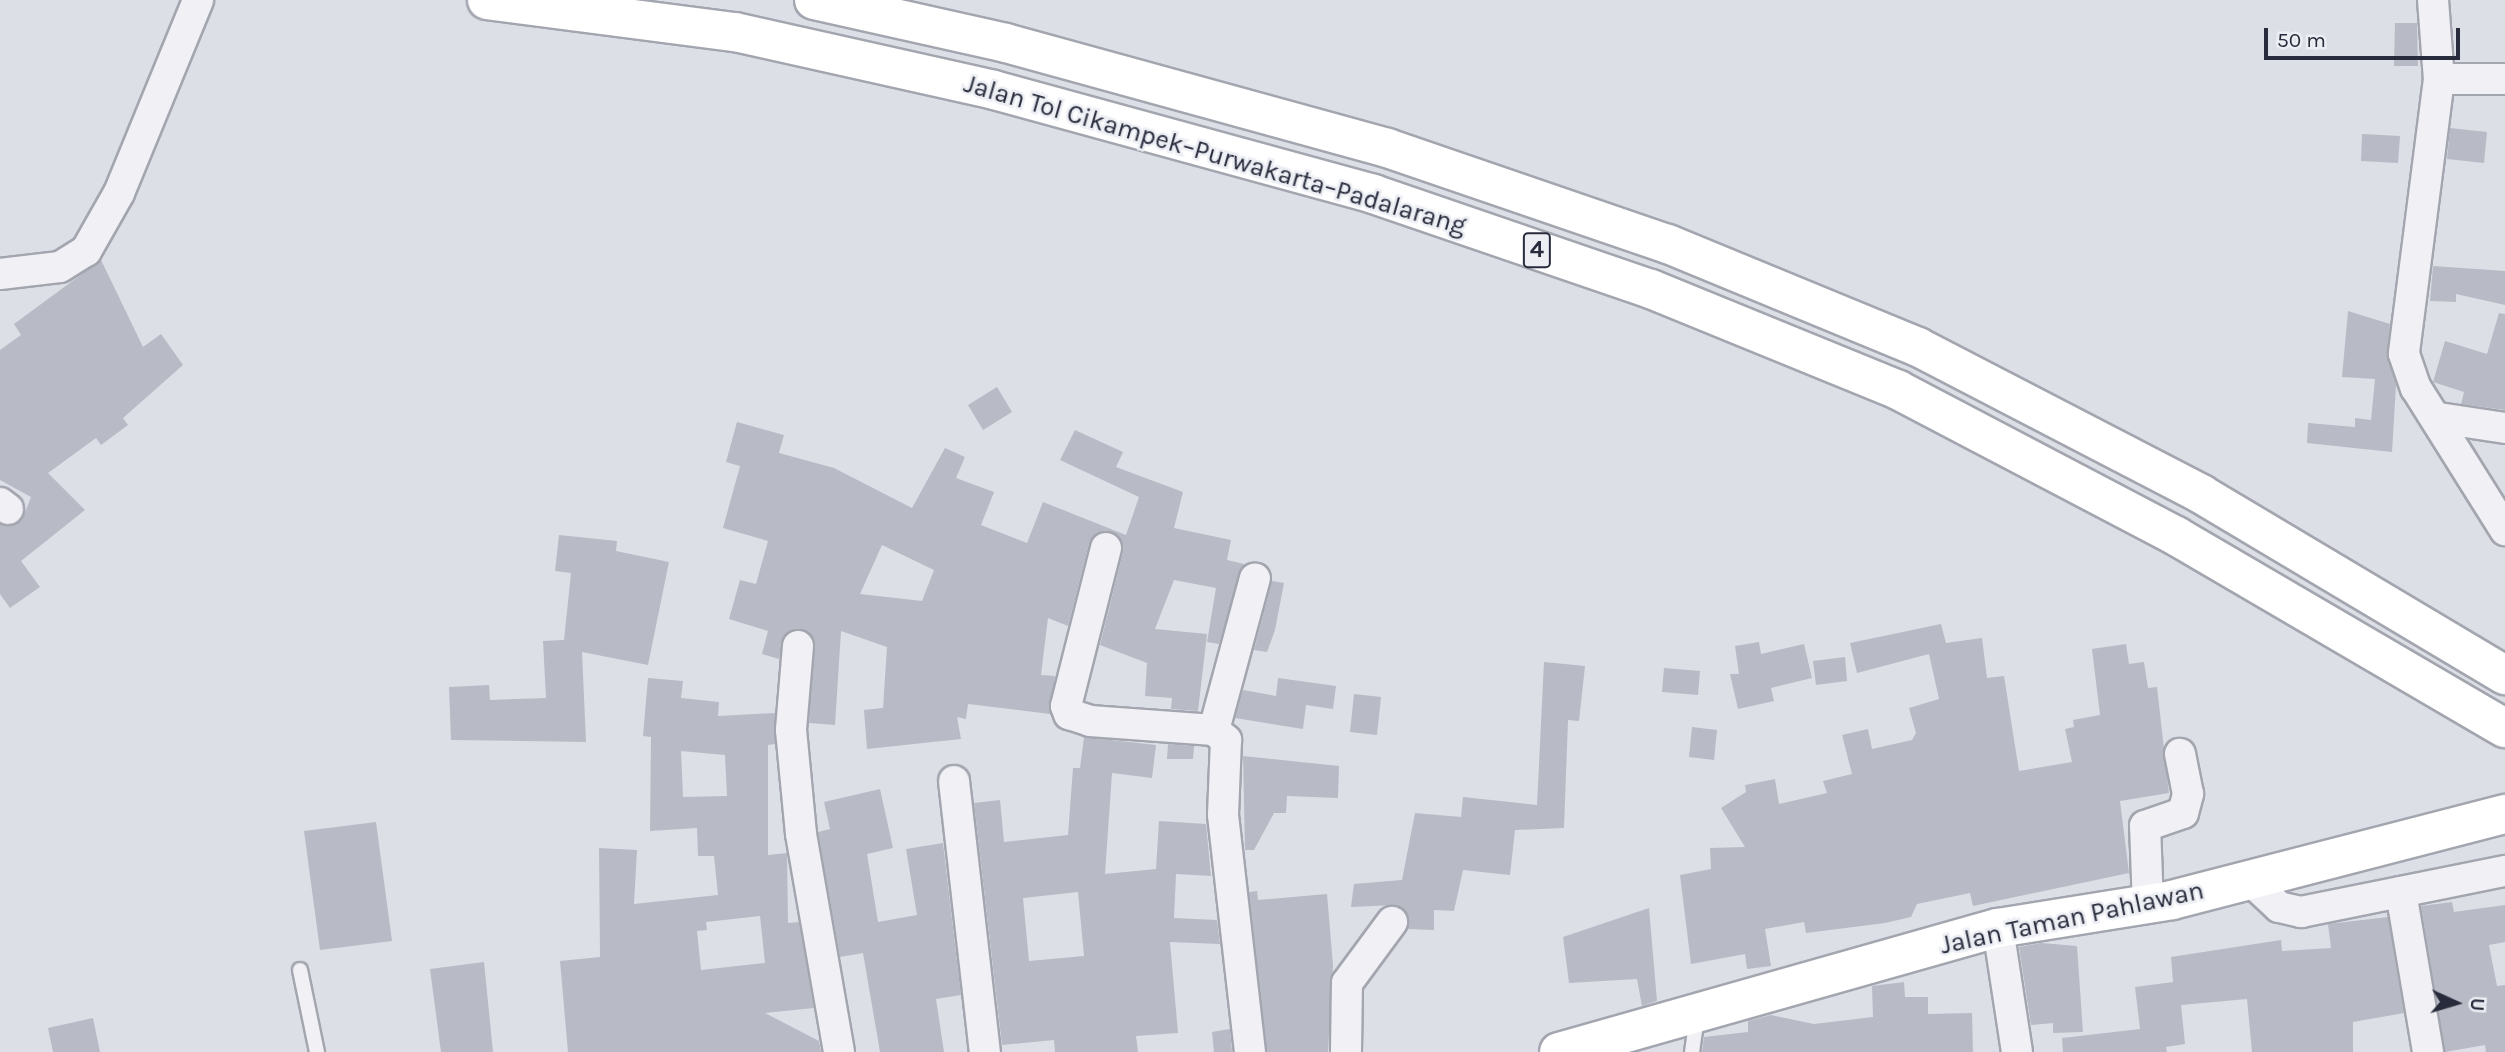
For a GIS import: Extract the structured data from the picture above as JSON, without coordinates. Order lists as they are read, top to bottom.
{
  "streets": {
    "main road": ["Jalan Tol Cikampek–Purwakarta–Padalarang", "4", "Jalan Taman Pahlawan"]
  },
  "scale_bar": "50 m",
  "north": "right"
}
